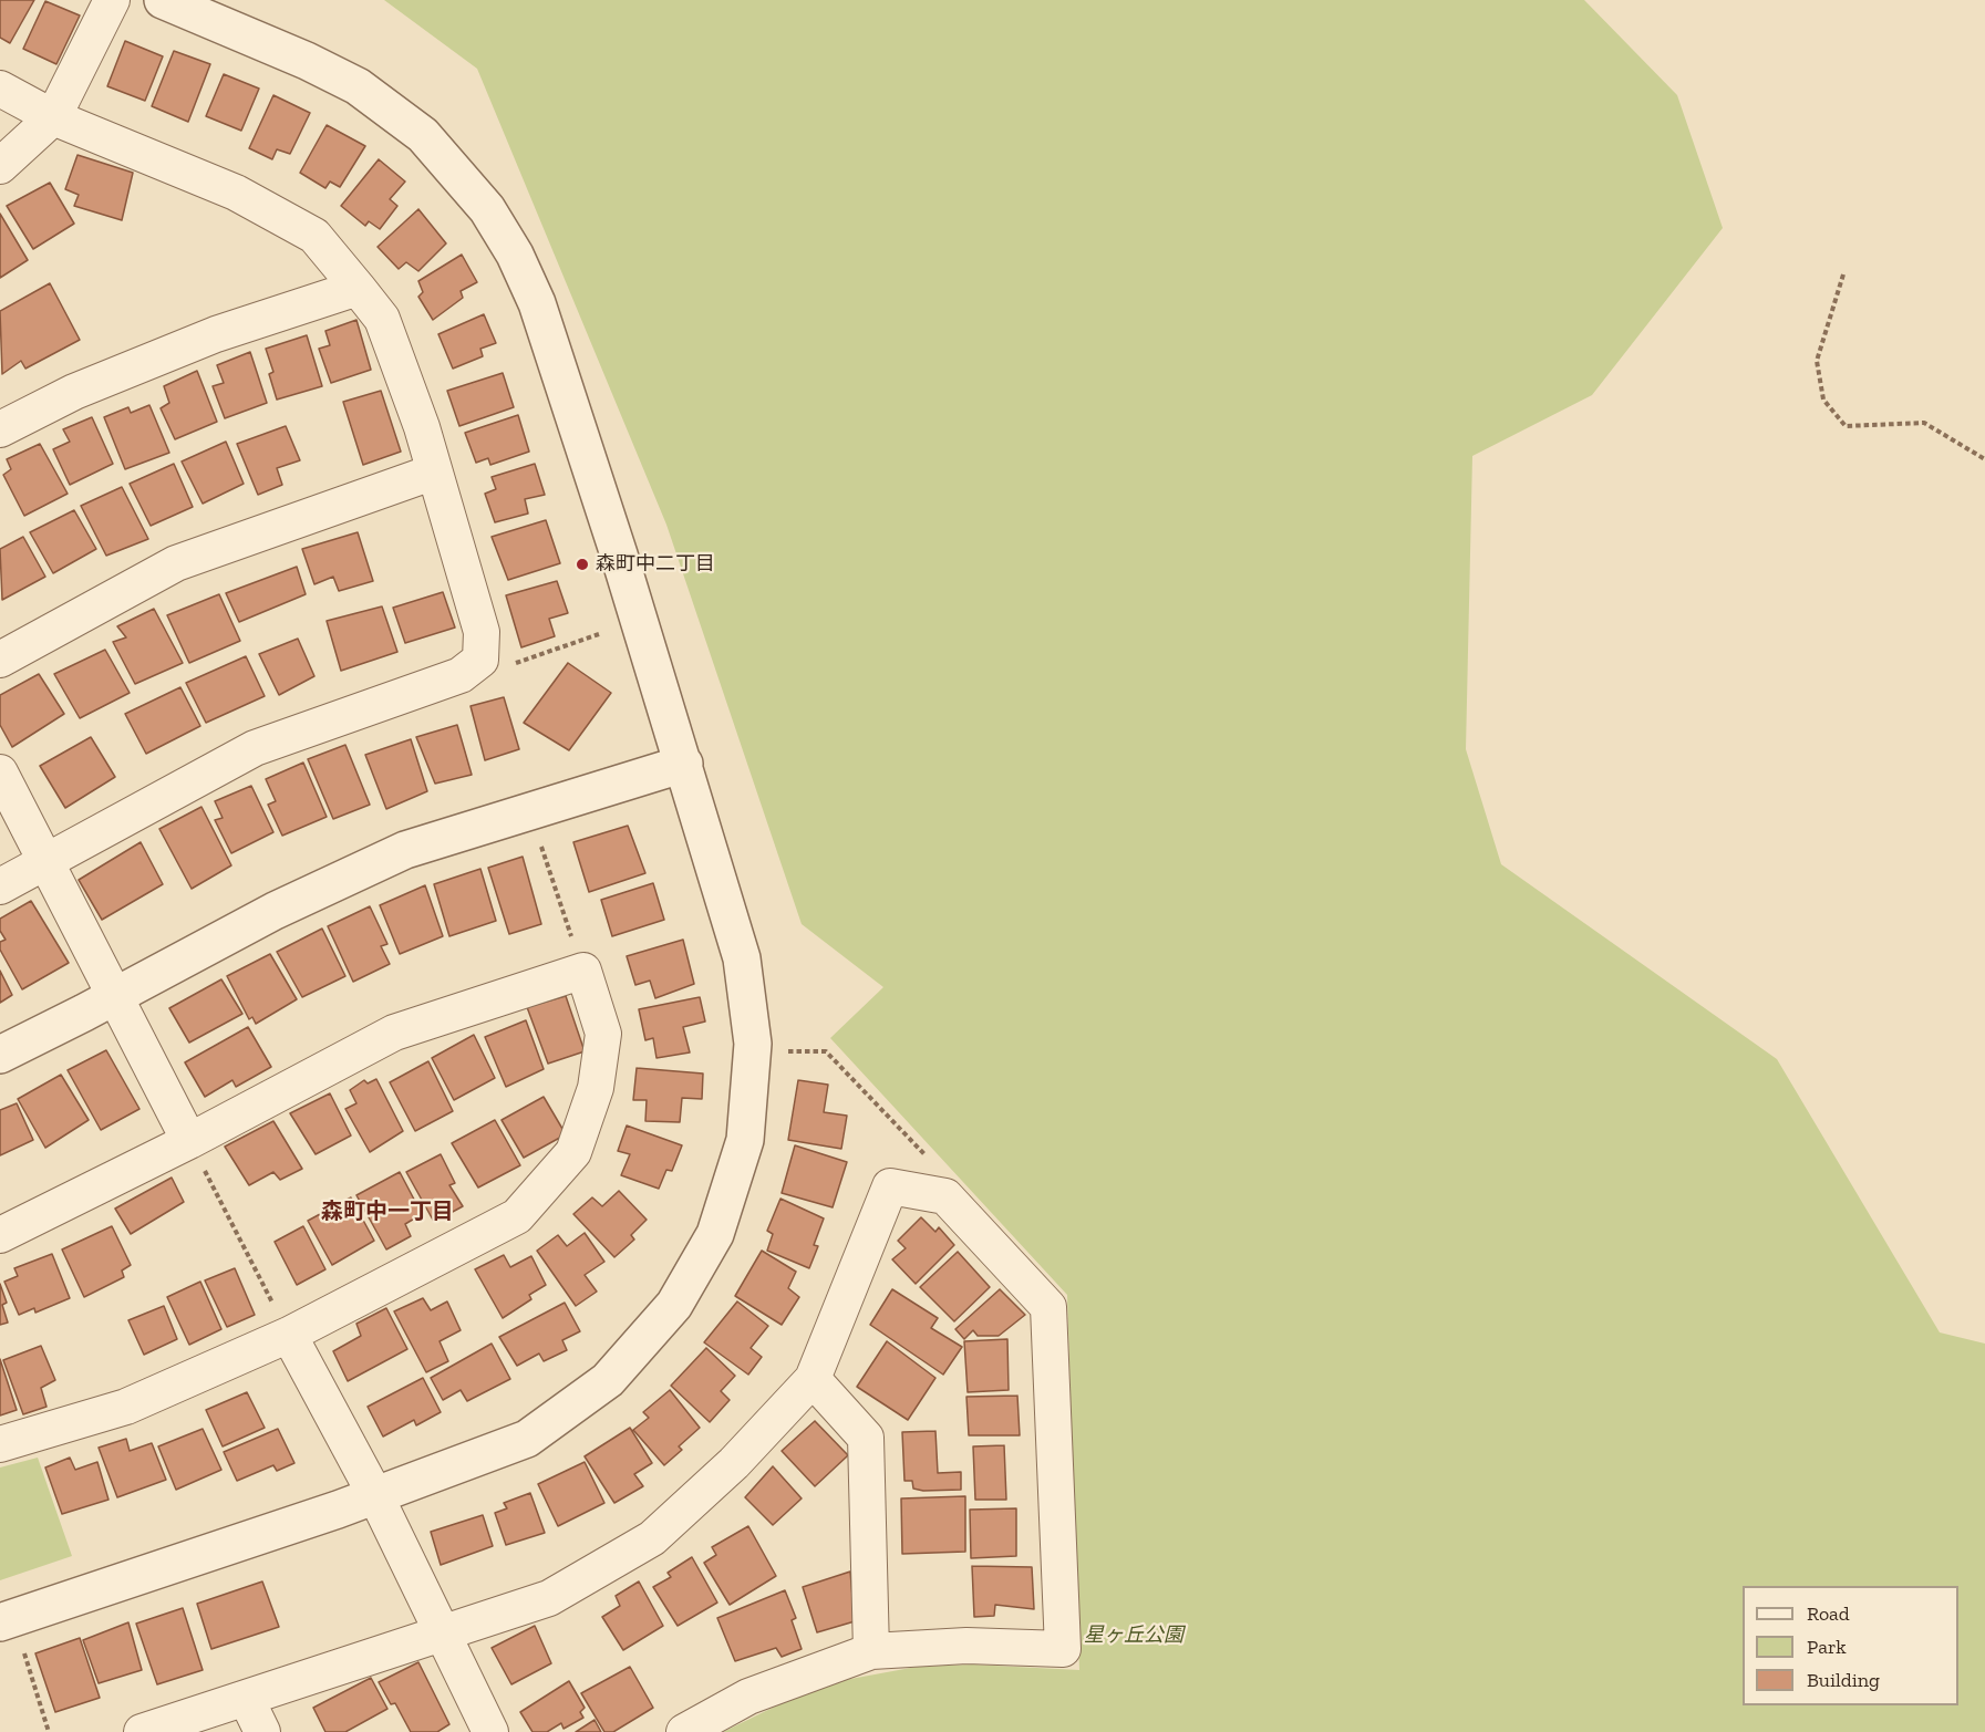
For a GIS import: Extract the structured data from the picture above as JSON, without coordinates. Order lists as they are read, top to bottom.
{
  "districts": ["森町中一丁目"],
  "parks": ["星ヶ丘公園"],
  "places": ["森町中二丁目"],
  "legend": ["Road", "Park", "Building"]
}
